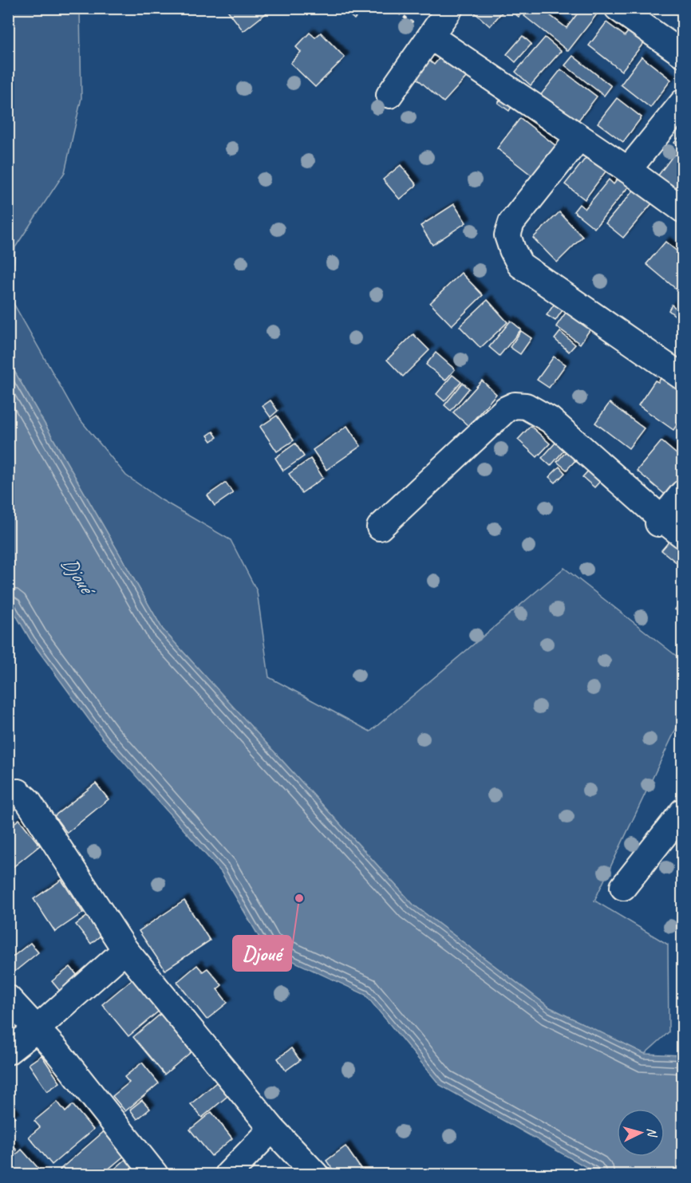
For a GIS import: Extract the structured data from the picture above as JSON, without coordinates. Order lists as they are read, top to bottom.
{
  "water": ["Djoué"],
  "places": ["Djoué"],
  "north": "right"
}
